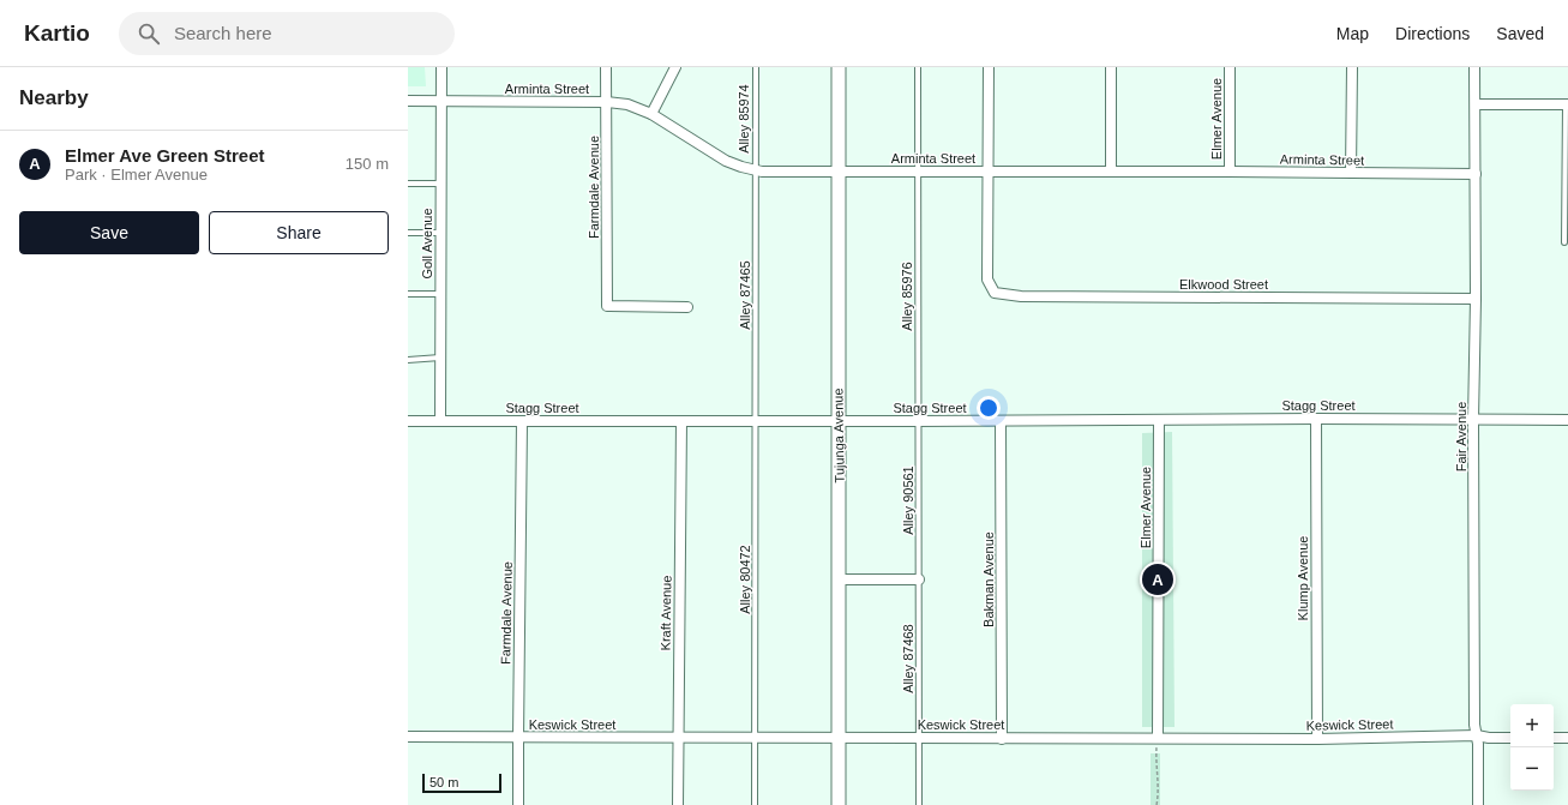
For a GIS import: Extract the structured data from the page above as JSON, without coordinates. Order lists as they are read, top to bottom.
{
  "streets": {
    "street": [
      "Arminta Street",
      "Elmer Avenue",
      "Farmdale Avenue",
      "Goll Avenue",
      "Elkwood Street",
      "Stagg Street",
      "Tujunga Avenue",
      "Fair Avenue",
      "Klump Avenue",
      "Bakman Avenue",
      "Kraft Avenue",
      "Keswick Street"
    ],
    "lane": [
      "Alley 85974",
      "Alley 87465",
      "Alley 85976",
      "Alley 90561",
      "Alley 80472",
      "Alley 87468"
    ]
  },
  "crossings": [
    ["Arminta Street", "Alley 85974"],
    ["Arminta Street", "Elmer Avenue"],
    ["Arminta Street", "Farmdale Avenue"],
    ["Arminta Street", "Goll Avenue"],
    ["Arminta Street", "Elkwood Street"],
    ["Arminta Street", "Alley 87465"],
    ["Arminta Street", "Alley 85976"],
    ["Arminta Street", "Tujunga Avenue"],
    ["Arminta Street", "Fair Avenue"],
    ["Alley 85974", "Alley 87465"],
    ["Elmer Avenue", "Stagg Street"],
    ["Elmer Avenue", "Keswick Street"],
    ["Farmdale Avenue", "Stagg Street"],
    ["Farmdale Avenue", "Keswick Street"],
    ["Goll Avenue", "Stagg Street"],
    ["Elkwood Street", "Fair Avenue"],
    ["Alley 87465", "Stagg Street"],
    ["Alley 87465", "Alley 80472"],
    ["Alley 85976", "Stagg Street"],
    ["Alley 85976", "Alley 90561"],
    ["Stagg Street", "Tujunga Avenue"],
    ["Stagg Street", "Fair Avenue"],
    ["Stagg Street", "Alley 90561"],
    ["Stagg Street", "Klump Avenue"],
    ["Stagg Street", "Alley 80472"],
    ["Stagg Street", "Bakman Avenue"],
    ["Stagg Street", "Kraft Avenue"],
    ["Tujunga Avenue", "Keswick Street"],
    ["Fair Avenue", "Keswick Street"],
    ["Alley 90561", "Alley 87468"],
    ["Klump Avenue", "Keswick Street"],
    ["Alley 80472", "Keswick Street"],
    ["Bakman Avenue", "Keswick Street"],
    ["Kraft Avenue", "Keswick Street"],
    ["Alley 87468", "Keswick Street"]
  ],
  "scale_bar": "50 m",
  "page": {
    "header": "Kartio",
    "search": "Search here",
    "nav": ["Map", "Directions", "Saved"],
    "heading": "Nearby",
    "list": [
      {
        "mark": "A",
        "name": "Elmer Ave Green Street",
        "note": "Park · Elmer Avenue",
        "value": "150 m"
      }
    ],
    "buttons": ["Save", "Share"],
    "pins": "A",
    "map_buttons": ["+", "−"],
    "scale": "50 m"
  }
}
